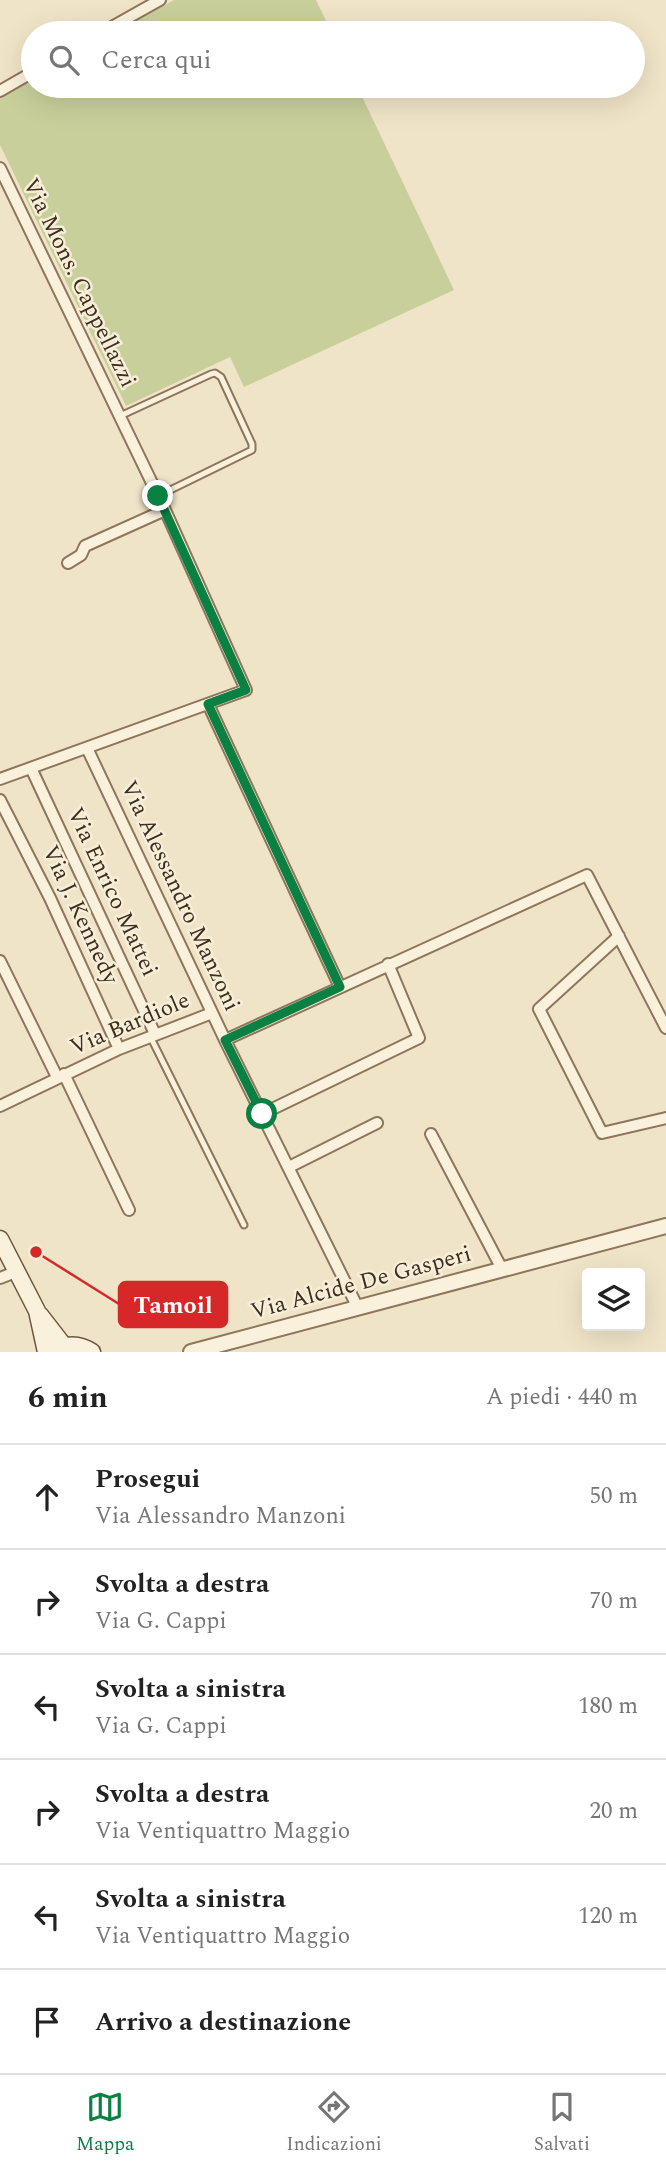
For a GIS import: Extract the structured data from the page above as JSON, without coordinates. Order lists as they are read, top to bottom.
{
  "streets": {
    "street": [
      "Via Mons. Cappellazzi",
      "Via Enrico Mattei",
      "Via Alessandro Manzoni",
      "Via J. Kennedy",
      "Via Bardiole",
      "Via Alcide De Gasperi"
    ]
  },
  "crossings": [
    ["Via Enrico Mattei", "Via Bardiole"],
    ["Via Alessandro Manzoni", "Via Bardiole"],
    ["Via Alessandro Manzoni", "Via Alcide De Gasperi"],
    ["Via J. Kennedy", "Via Bardiole"]
  ],
  "places": ["Tamoil"],
  "page": {
    "search": "Cerca qui",
    "heading": ["6 min", "A piedi · 440 m"],
    "list": [
      ["Prosegui", "Via Alessandro Manzoni", "50 m"],
      ["Svolta a destra", "Via G. Cappi", "70 m"],
      ["Svolta a sinistra", "Via G. Cappi", "180 m"],
      ["Svolta a destra", "Via Ventiquattro Maggio", "20 m"],
      ["Svolta a sinistra", "Via Ventiquattro Maggio", "120 m"],
      "Arrivo a destinazione"
    ],
    "nav": ["Mappa", "Indicazioni", "Salvati"]
  }
}
